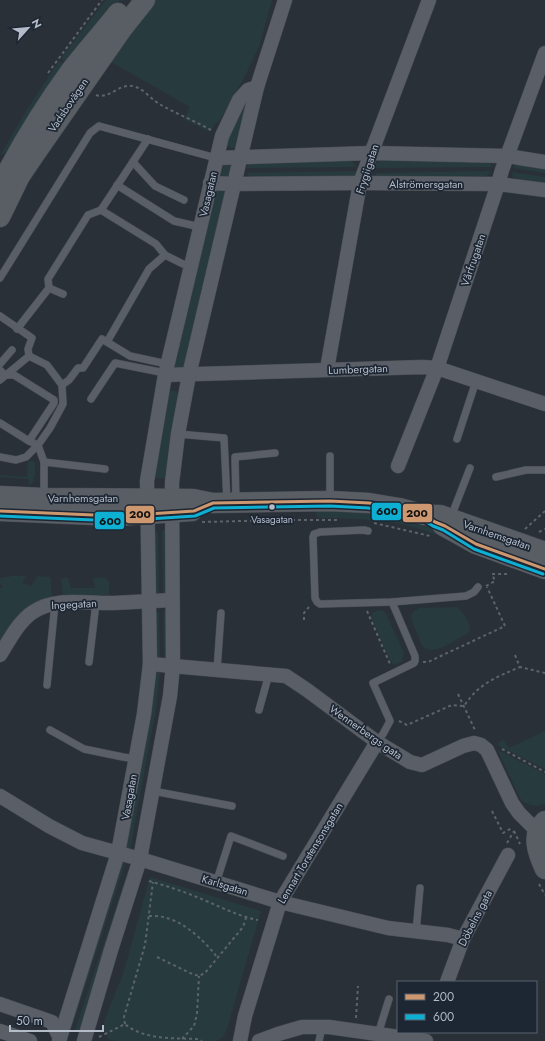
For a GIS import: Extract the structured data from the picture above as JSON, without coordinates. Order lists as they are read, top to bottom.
{
  "streets": {
    "main road": ["Vadsbovägen", "Varnhemsgatan"],
    "street": [
      "Frygiigatan",
      "Alströmersgatan",
      "Vasagatan",
      "Vårfrugatan",
      "Lumbergatan",
      "Ingegatan",
      "Wennerbergs gata",
      "Lennart Torstensonsgatan",
      "Karlsgatan",
      "Döbelns gata"
    ]
  },
  "crossings": [
    ["Frygiigatan", "Alströmersgatan"],
    ["Frygiigatan", "Lumbergatan"],
    ["Alströmersgatan", "Vasagatan"],
    ["Alströmersgatan", "Vårfrugatan"],
    ["Vasagatan", "Lumbergatan"],
    ["Vasagatan", "Varnhemsgatan"],
    ["Vasagatan", "Ingegatan"],
    ["Vasagatan", "Wennerbergs gata"],
    ["Vasagatan", "Karlsgatan"],
    ["Vårfrugatan", "Lumbergatan"],
    ["Wennerbergs gata", "Lennart Torstensonsgatan"],
    ["Lennart Torstensonsgatan", "Karlsgatan"],
    ["Karlsgatan", "Döbelns gata"]
  ],
  "places": ["Vasagatan"],
  "lines": ["transit line 200", "transit line 600"],
  "legend": ["200", "600"],
  "scale_bar": "50 m",
  "north": "top right"
}
